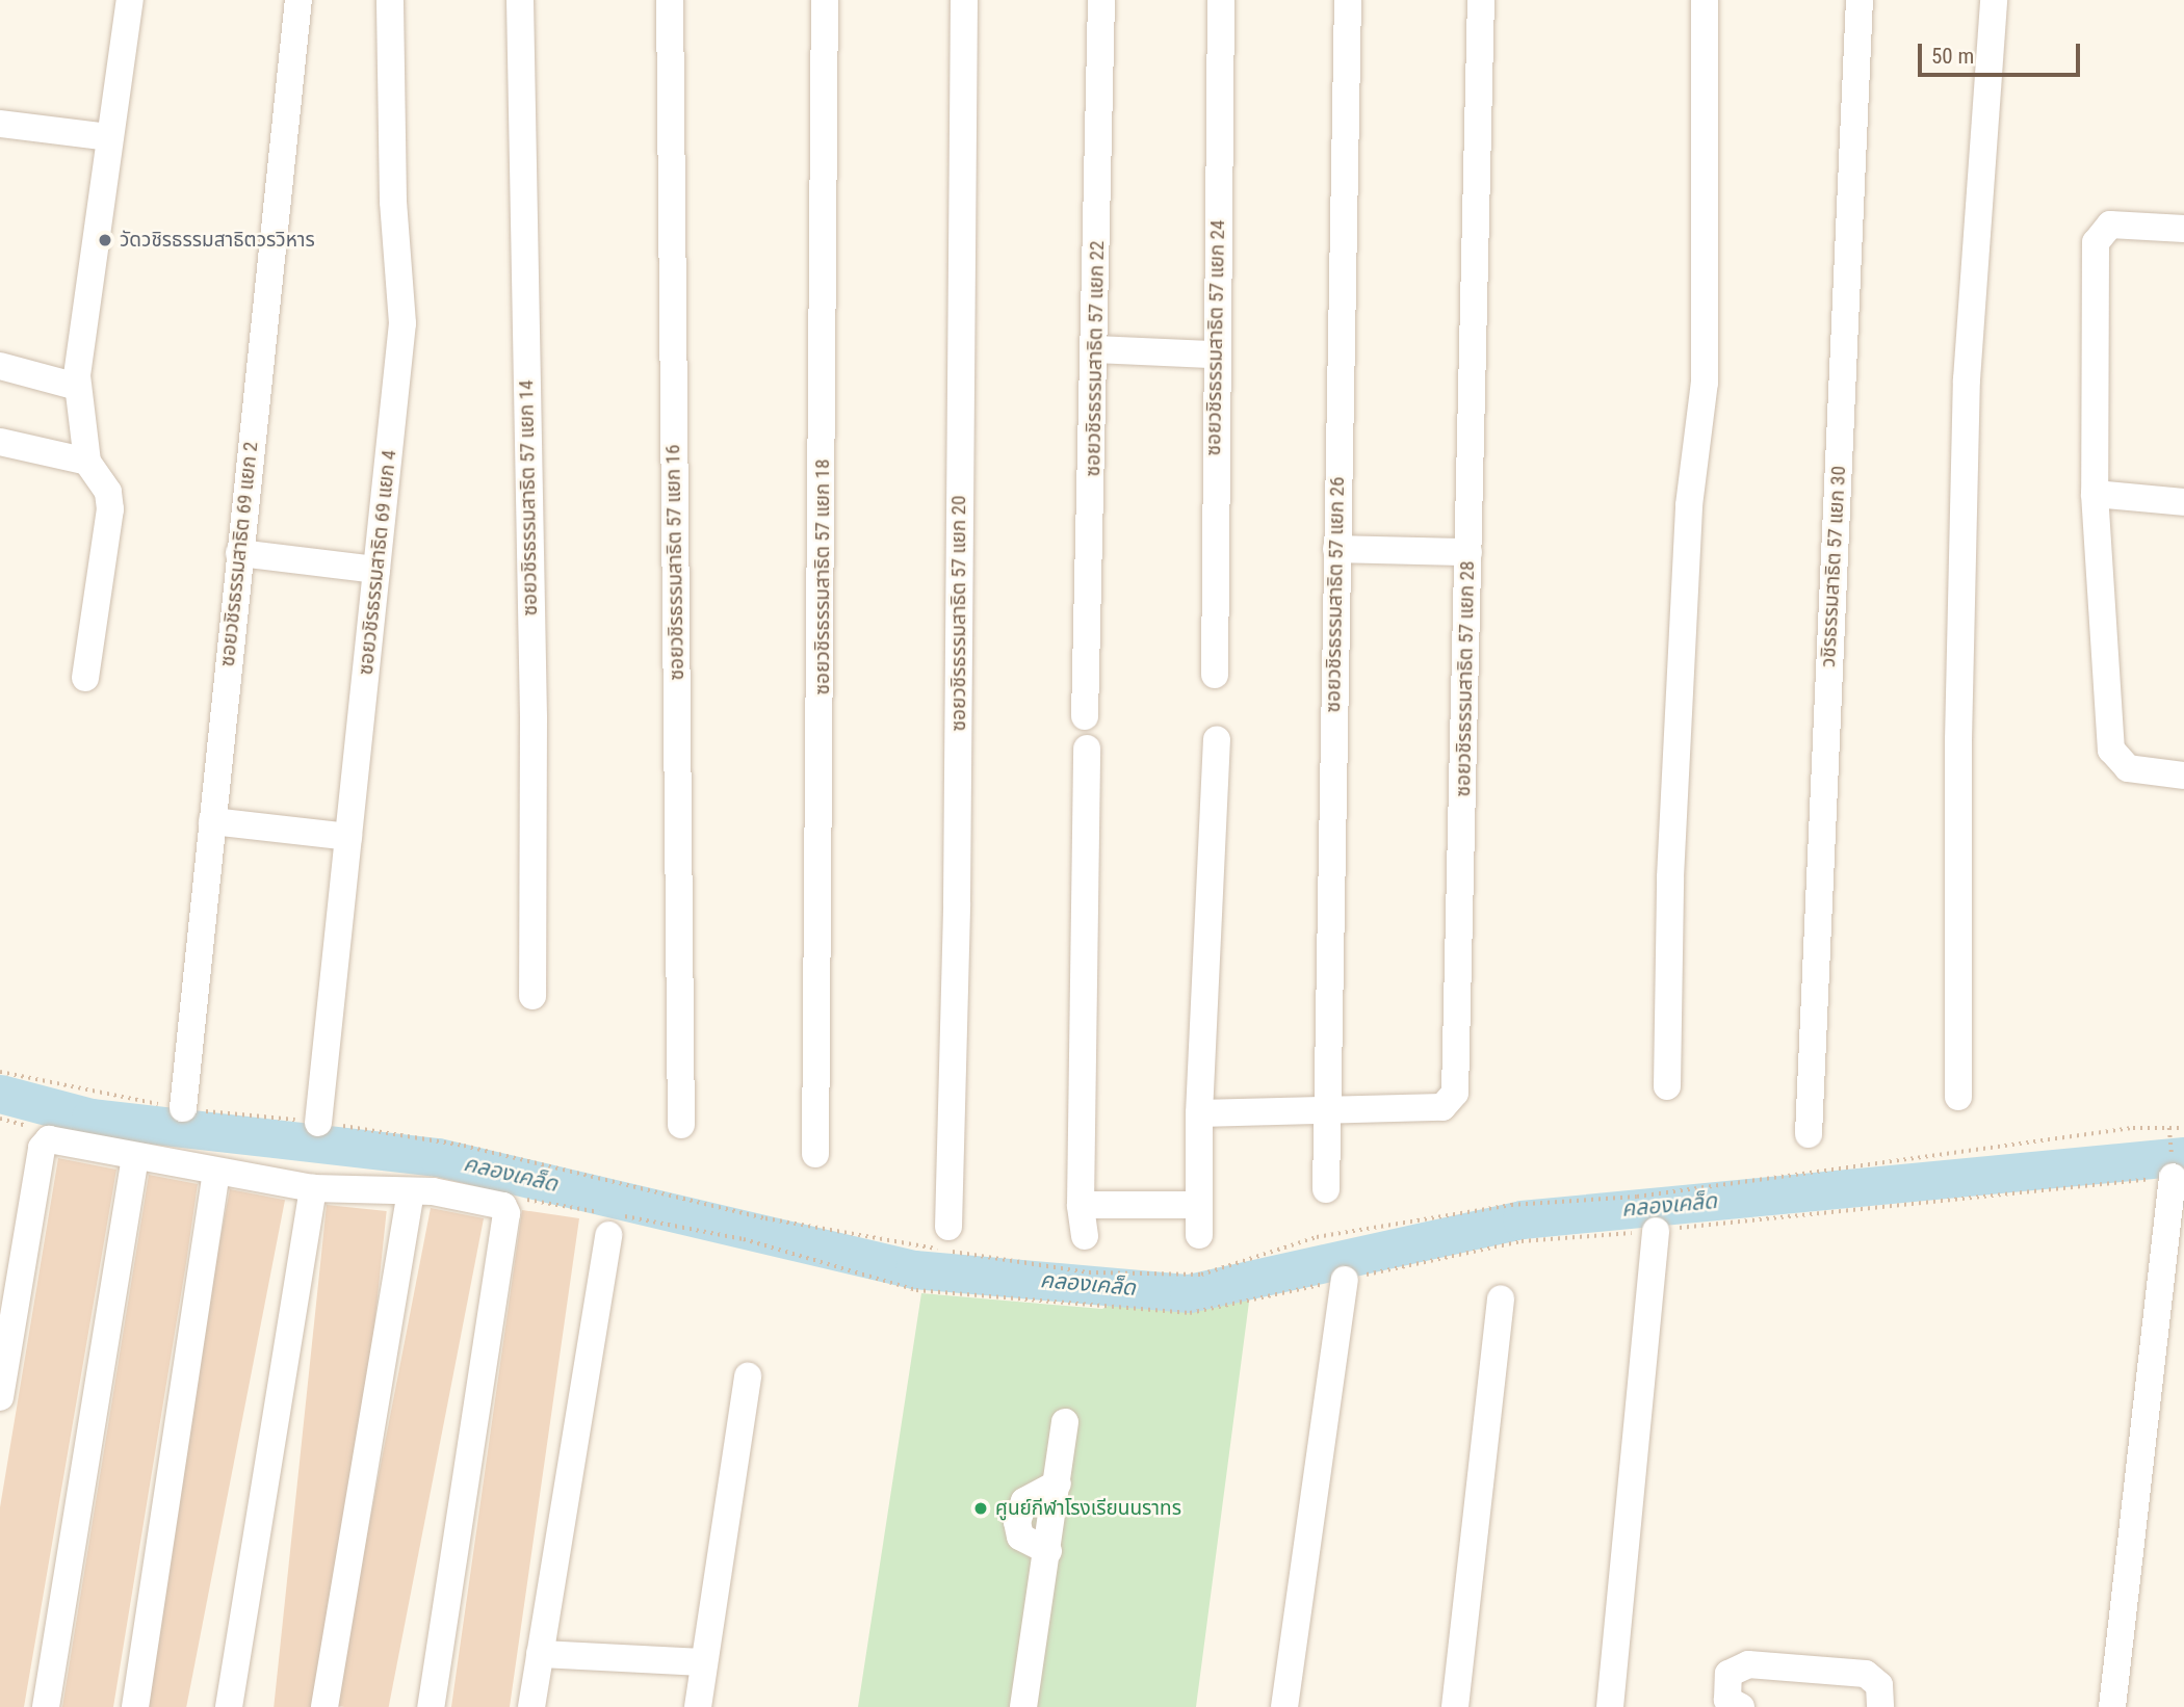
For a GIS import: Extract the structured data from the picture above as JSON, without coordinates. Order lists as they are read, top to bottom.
{
  "streets": {
    "street": [
      "ซอยวชิรธรรมสาธิต 57 แยก 24",
      "ซอยวชิรธรรมสาธิต 57 แยก 22",
      "ซอยวชิรธรรมสาธิต 57 แยก 14",
      "ซอยวชิรธรรมสาธิต 69 แยก 2",
      "ซอยวชิรธรรมสาธิต 69 แยก 4",
      "ซอยวชิรธรรมสาธิต 57 แยก 16",
      "วชิรธรรมสาธิต 57 แยก 30",
      "ซอยวชิรธรรมสาธิต 57 แยก 18",
      "ซอยวชิรธรรมสาธิต 57 แยก 26",
      "ซอยวชิรธรรมสาธิต 57 แยก 20",
      "ซอยวชิรธรรมสาธิต 57 แยก 28"
    ]
  },
  "crossings": [
    ["ซอยวชิรธรรมสาธิต 57 แยก 26", "ซอยวชิรธรรมสาธิต 57 แยก 28"]
  ],
  "water": ["คลองเคล็ด"],
  "places": ["วัดวชิรธรรมสาธิตวรวิหาร", "ศูนย์กีฬาโรงเรียนนราทร"],
  "scale_bar": "50 m"
}
